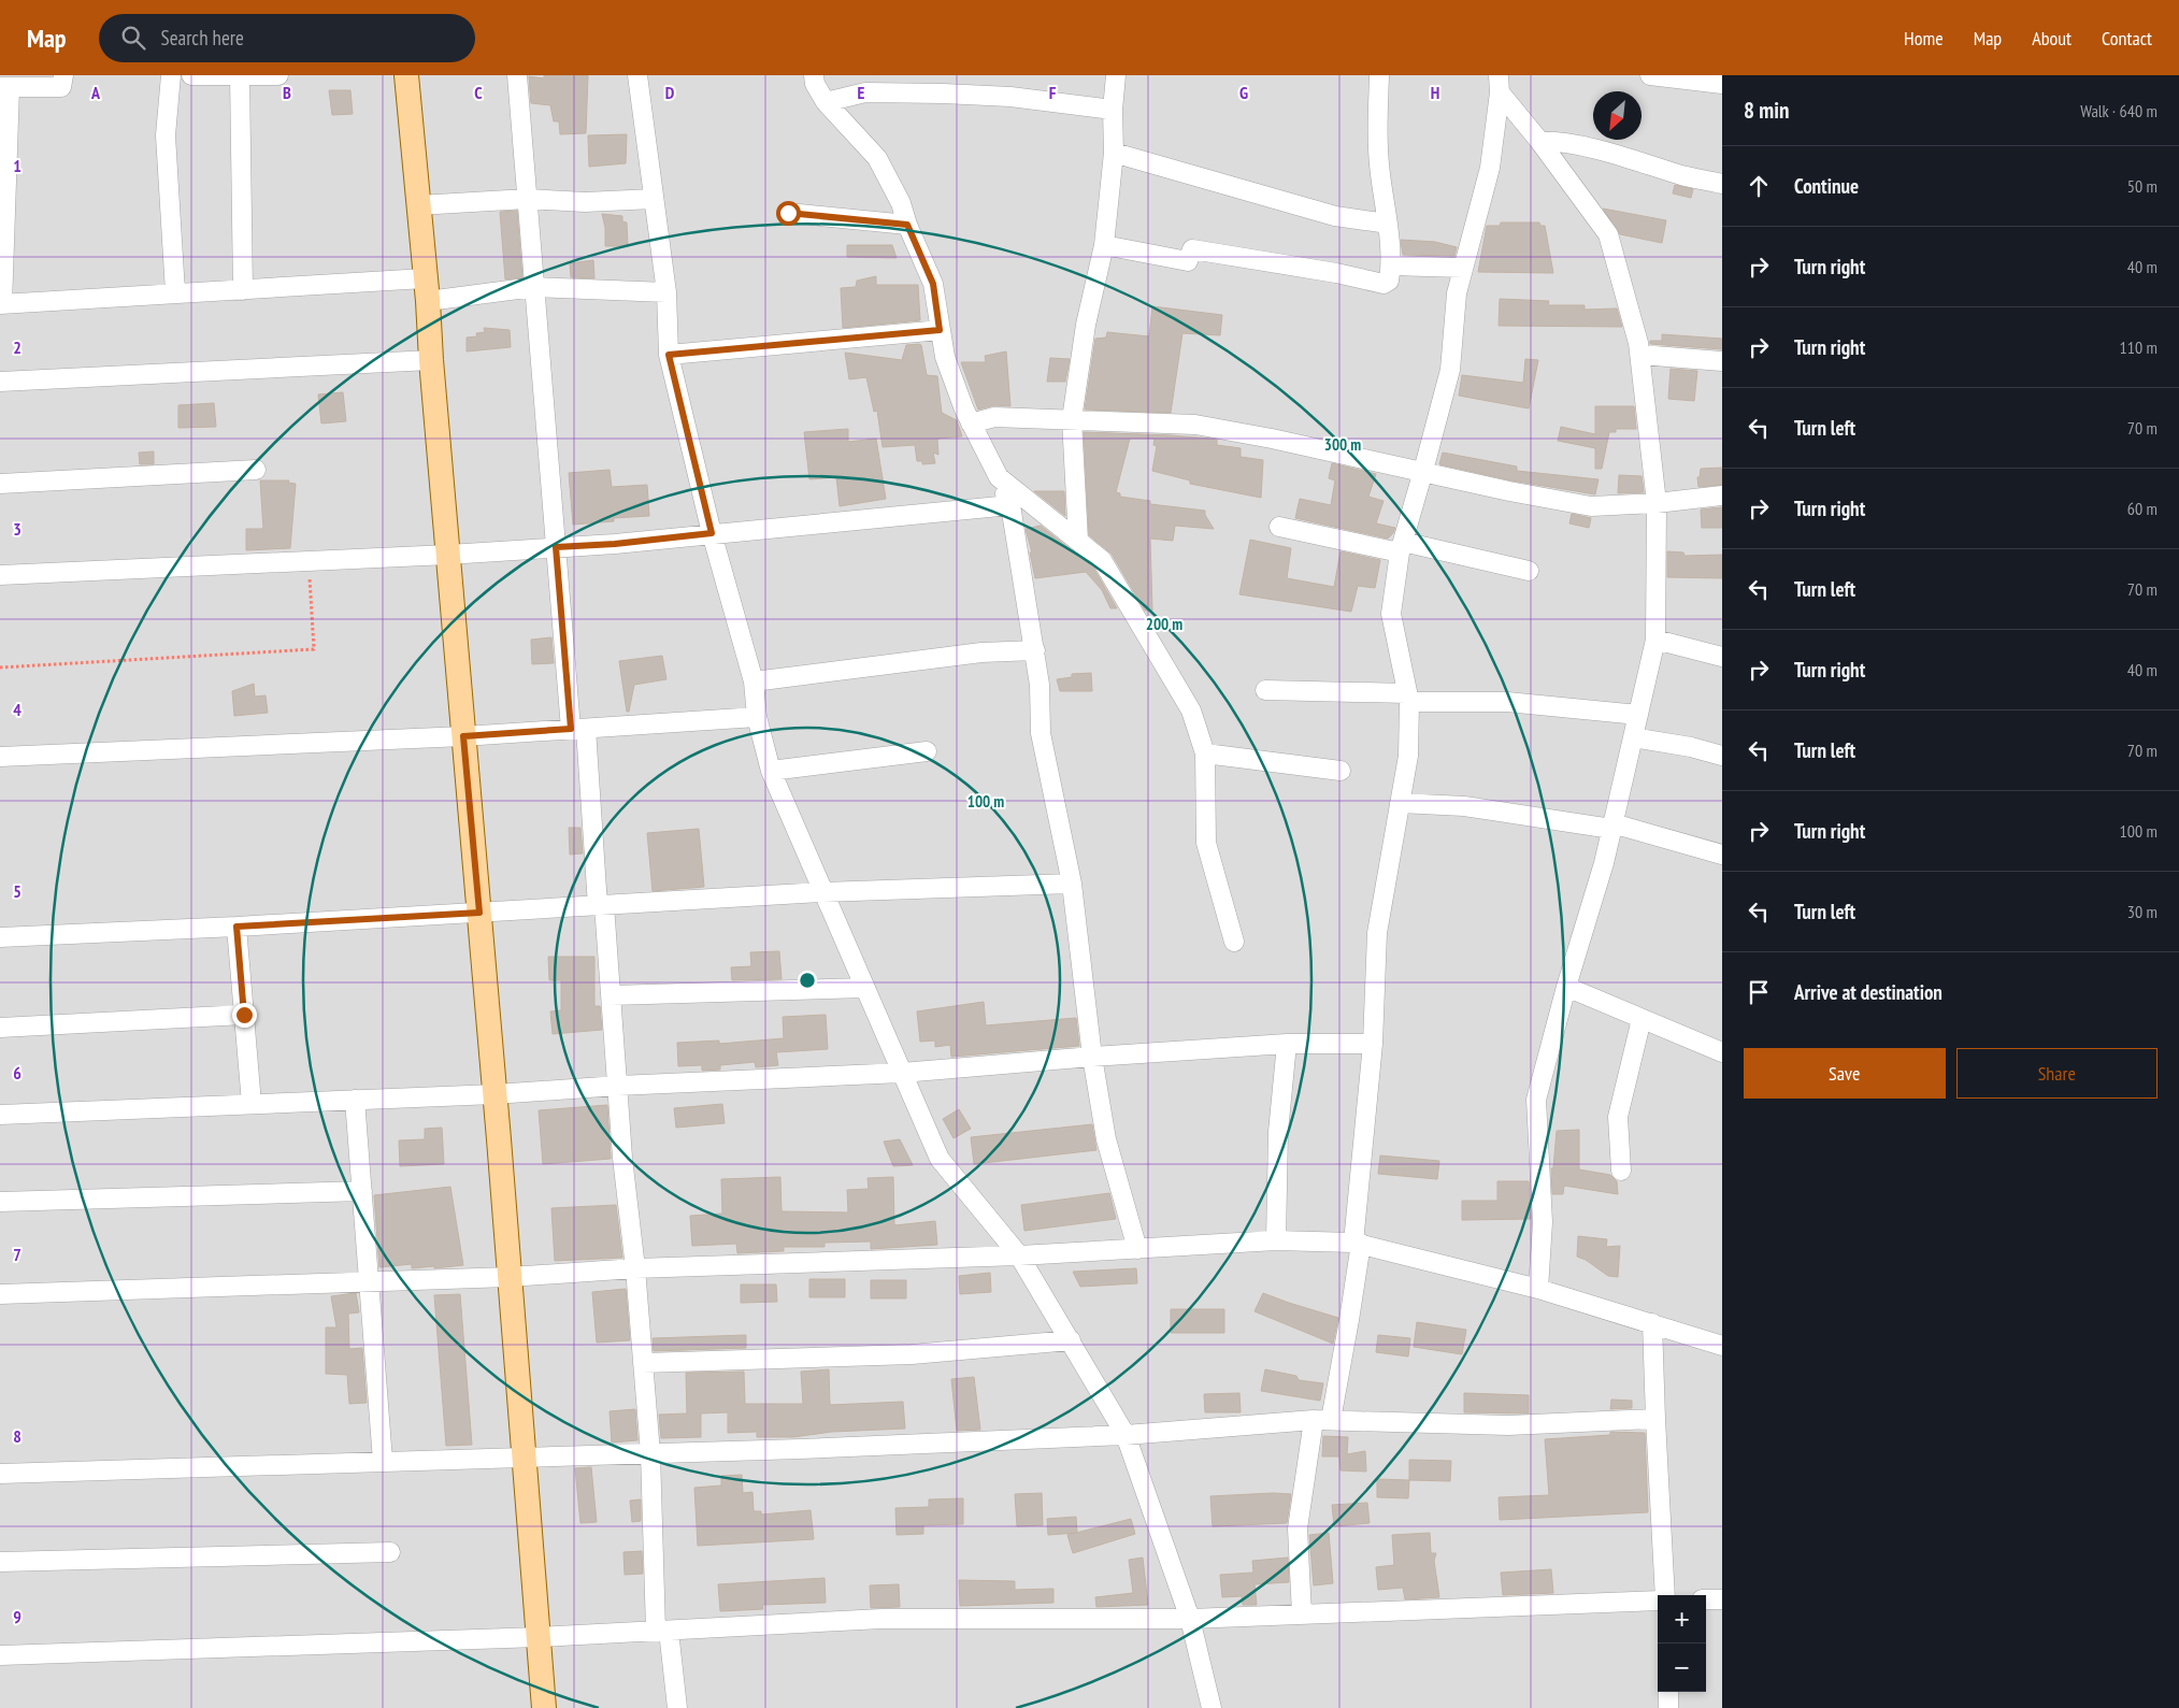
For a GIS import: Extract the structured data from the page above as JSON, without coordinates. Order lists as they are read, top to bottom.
{
  "north": "bottom left",
  "page": {
    "header": "Map",
    "search": "Search here",
    "nav": [
      "Home",
      "Map",
      "About",
      "Contact"
    ],
    "heading": ["8 min", "Walk · 640 m"],
    "list": [
      ["Continue", "50 m"],
      ["Turn right", "40 m"],
      ["Turn right", "110 m"],
      ["Turn left", "70 m"],
      ["Turn right", "60 m"],
      ["Turn left", "70 m"],
      ["Turn right", "40 m"],
      ["Turn left", "70 m"],
      ["Turn right", "100 m"],
      ["Turn left", "30 m"],
      "Arrive at destination"
    ],
    "buttons": ["Save", "Share"],
    "map_buttons": ["+", "−"]
  },
  "grid": {
    "columns": [
      "A",
      "B",
      "C",
      "D",
      "E",
      "F",
      "G",
      "H"
    ],
    "rows": [
      "1",
      "2",
      "3",
      "4",
      "5",
      "6",
      "7",
      "8",
      "9"
    ]
  },
  "rings": ["300 m", "200 m", "100 m"]
}
